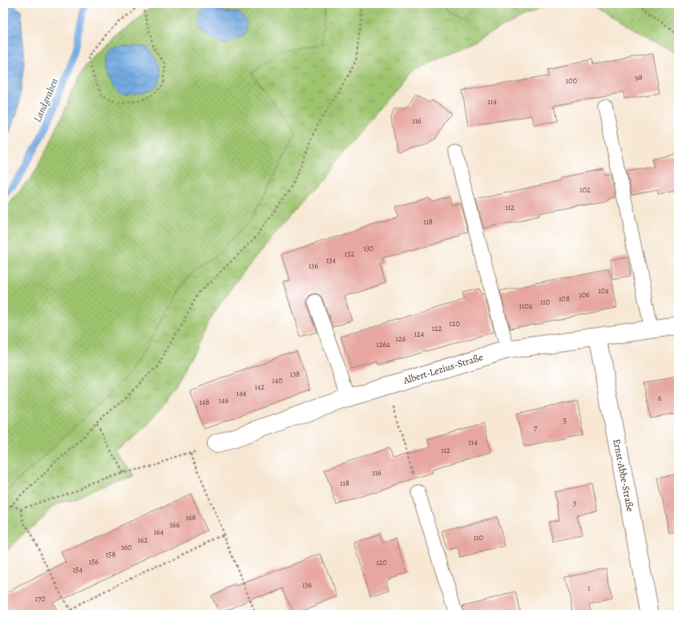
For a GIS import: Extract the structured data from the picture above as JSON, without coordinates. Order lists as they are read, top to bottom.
{
  "streets": {
    "street": ["Albert-Lezius-Straße", "Ernst-Abbe-Straße"]
  },
  "crossings": [
    ["Albert-Lezius-Straße", "Ernst-Abbe-Straße"]
  ],
  "water": ["Landgraben"],
  "house_numbers": [
    "98",
    "100",
    "114",
    "116",
    "102",
    "112",
    "118",
    "130",
    "132",
    "134",
    "136",
    "104",
    "106",
    "108",
    "110",
    "110a",
    "120",
    "122",
    "124",
    "126",
    "126a",
    "138",
    "140",
    "142",
    "144",
    "6",
    "146",
    "148",
    "5",
    "7",
    "114",
    "112",
    "116",
    "118",
    "3",
    "168",
    "166",
    "164",
    "110",
    "162",
    "160",
    "158",
    "156",
    "120",
    "154",
    "136",
    "1",
    "170"
  ]
}
